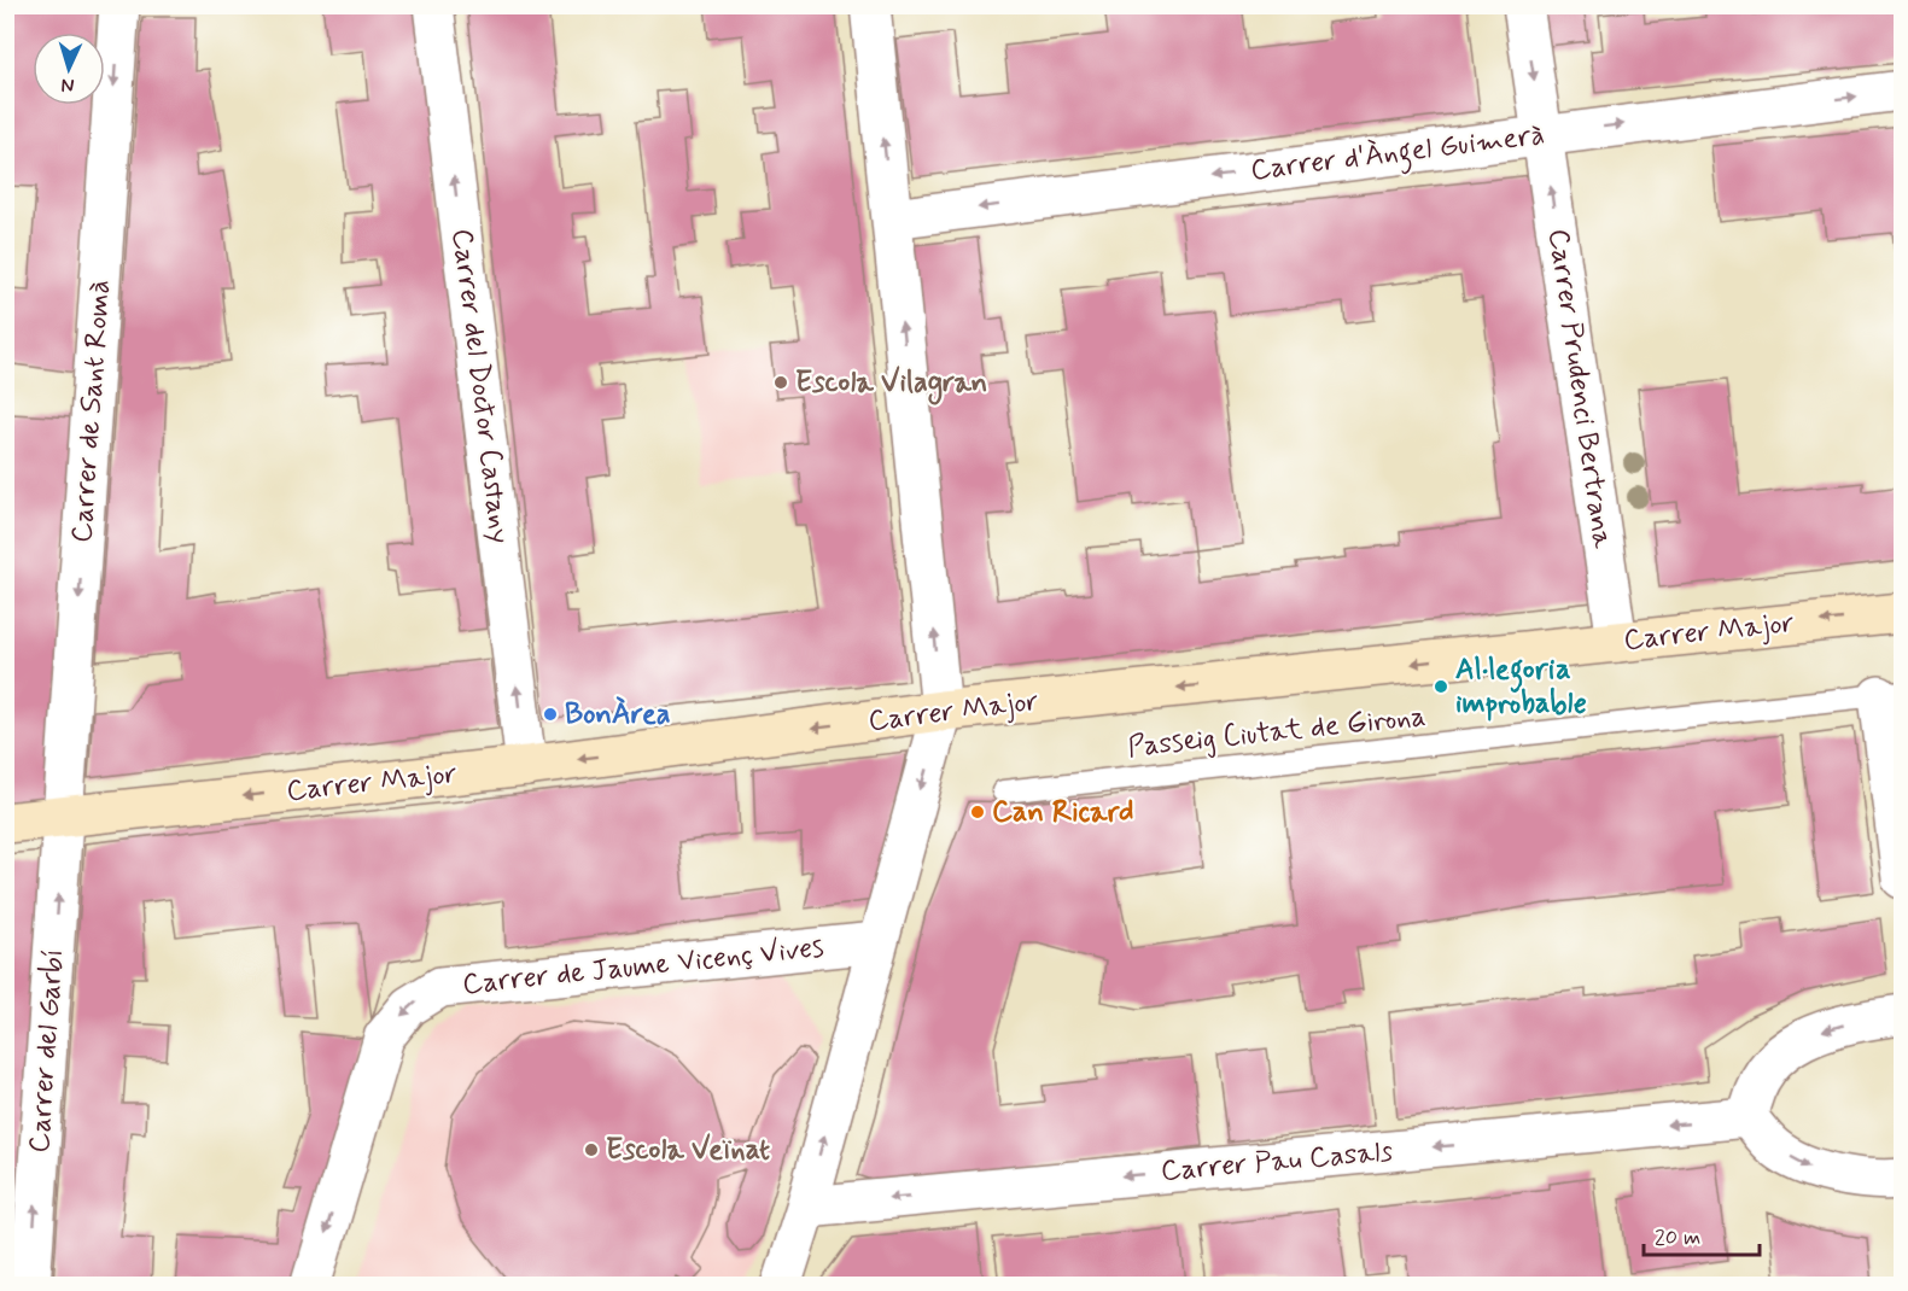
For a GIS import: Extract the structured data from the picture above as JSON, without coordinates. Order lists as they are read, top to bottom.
{
  "streets": {
    "street": [
      "Carrer d'Àngel Guimerà",
      "Carrer del Doctor Castany",
      "Carrer Prudenci Bertrana",
      "Carrer de Sant Romà",
      "Carrer Major",
      "Carrer de Jaume Vicenç Vives",
      "Carrer del Garbí",
      "Carrer Pau Casals"
    ],
    "lane": ["Passeig Ciutat de Girona"]
  },
  "crossings": [
    ["Carrer d'Àngel Guimerà", "Carrer Prudenci Bertrana"],
    ["Carrer del Doctor Castany", "Carrer Major"],
    ["Carrer Prudenci Bertrana", "Carrer Major"],
    ["Carrer de Sant Romà", "Carrer Major"],
    ["Carrer de Sant Romà", "Carrer del Garbí"],
    ["Carrer Major", "Carrer del Garbí"]
  ],
  "one_way": [
    "Carrer del Doctor Castany",
    "Carrer de Sant Romà",
    "Carrer Major",
    "Carrer de Jaume Vicenç Vives",
    "Carrer del Garbí",
    "Carrer Pau Casals"
  ],
  "places": [
    "Escola Vilagran",
    "Al·legoria improbable",
    "BonÀrea",
    "Can Ricard",
    "Escola Veïnat"
  ],
  "scale_bar": "20 m",
  "north": "bottom"
}
